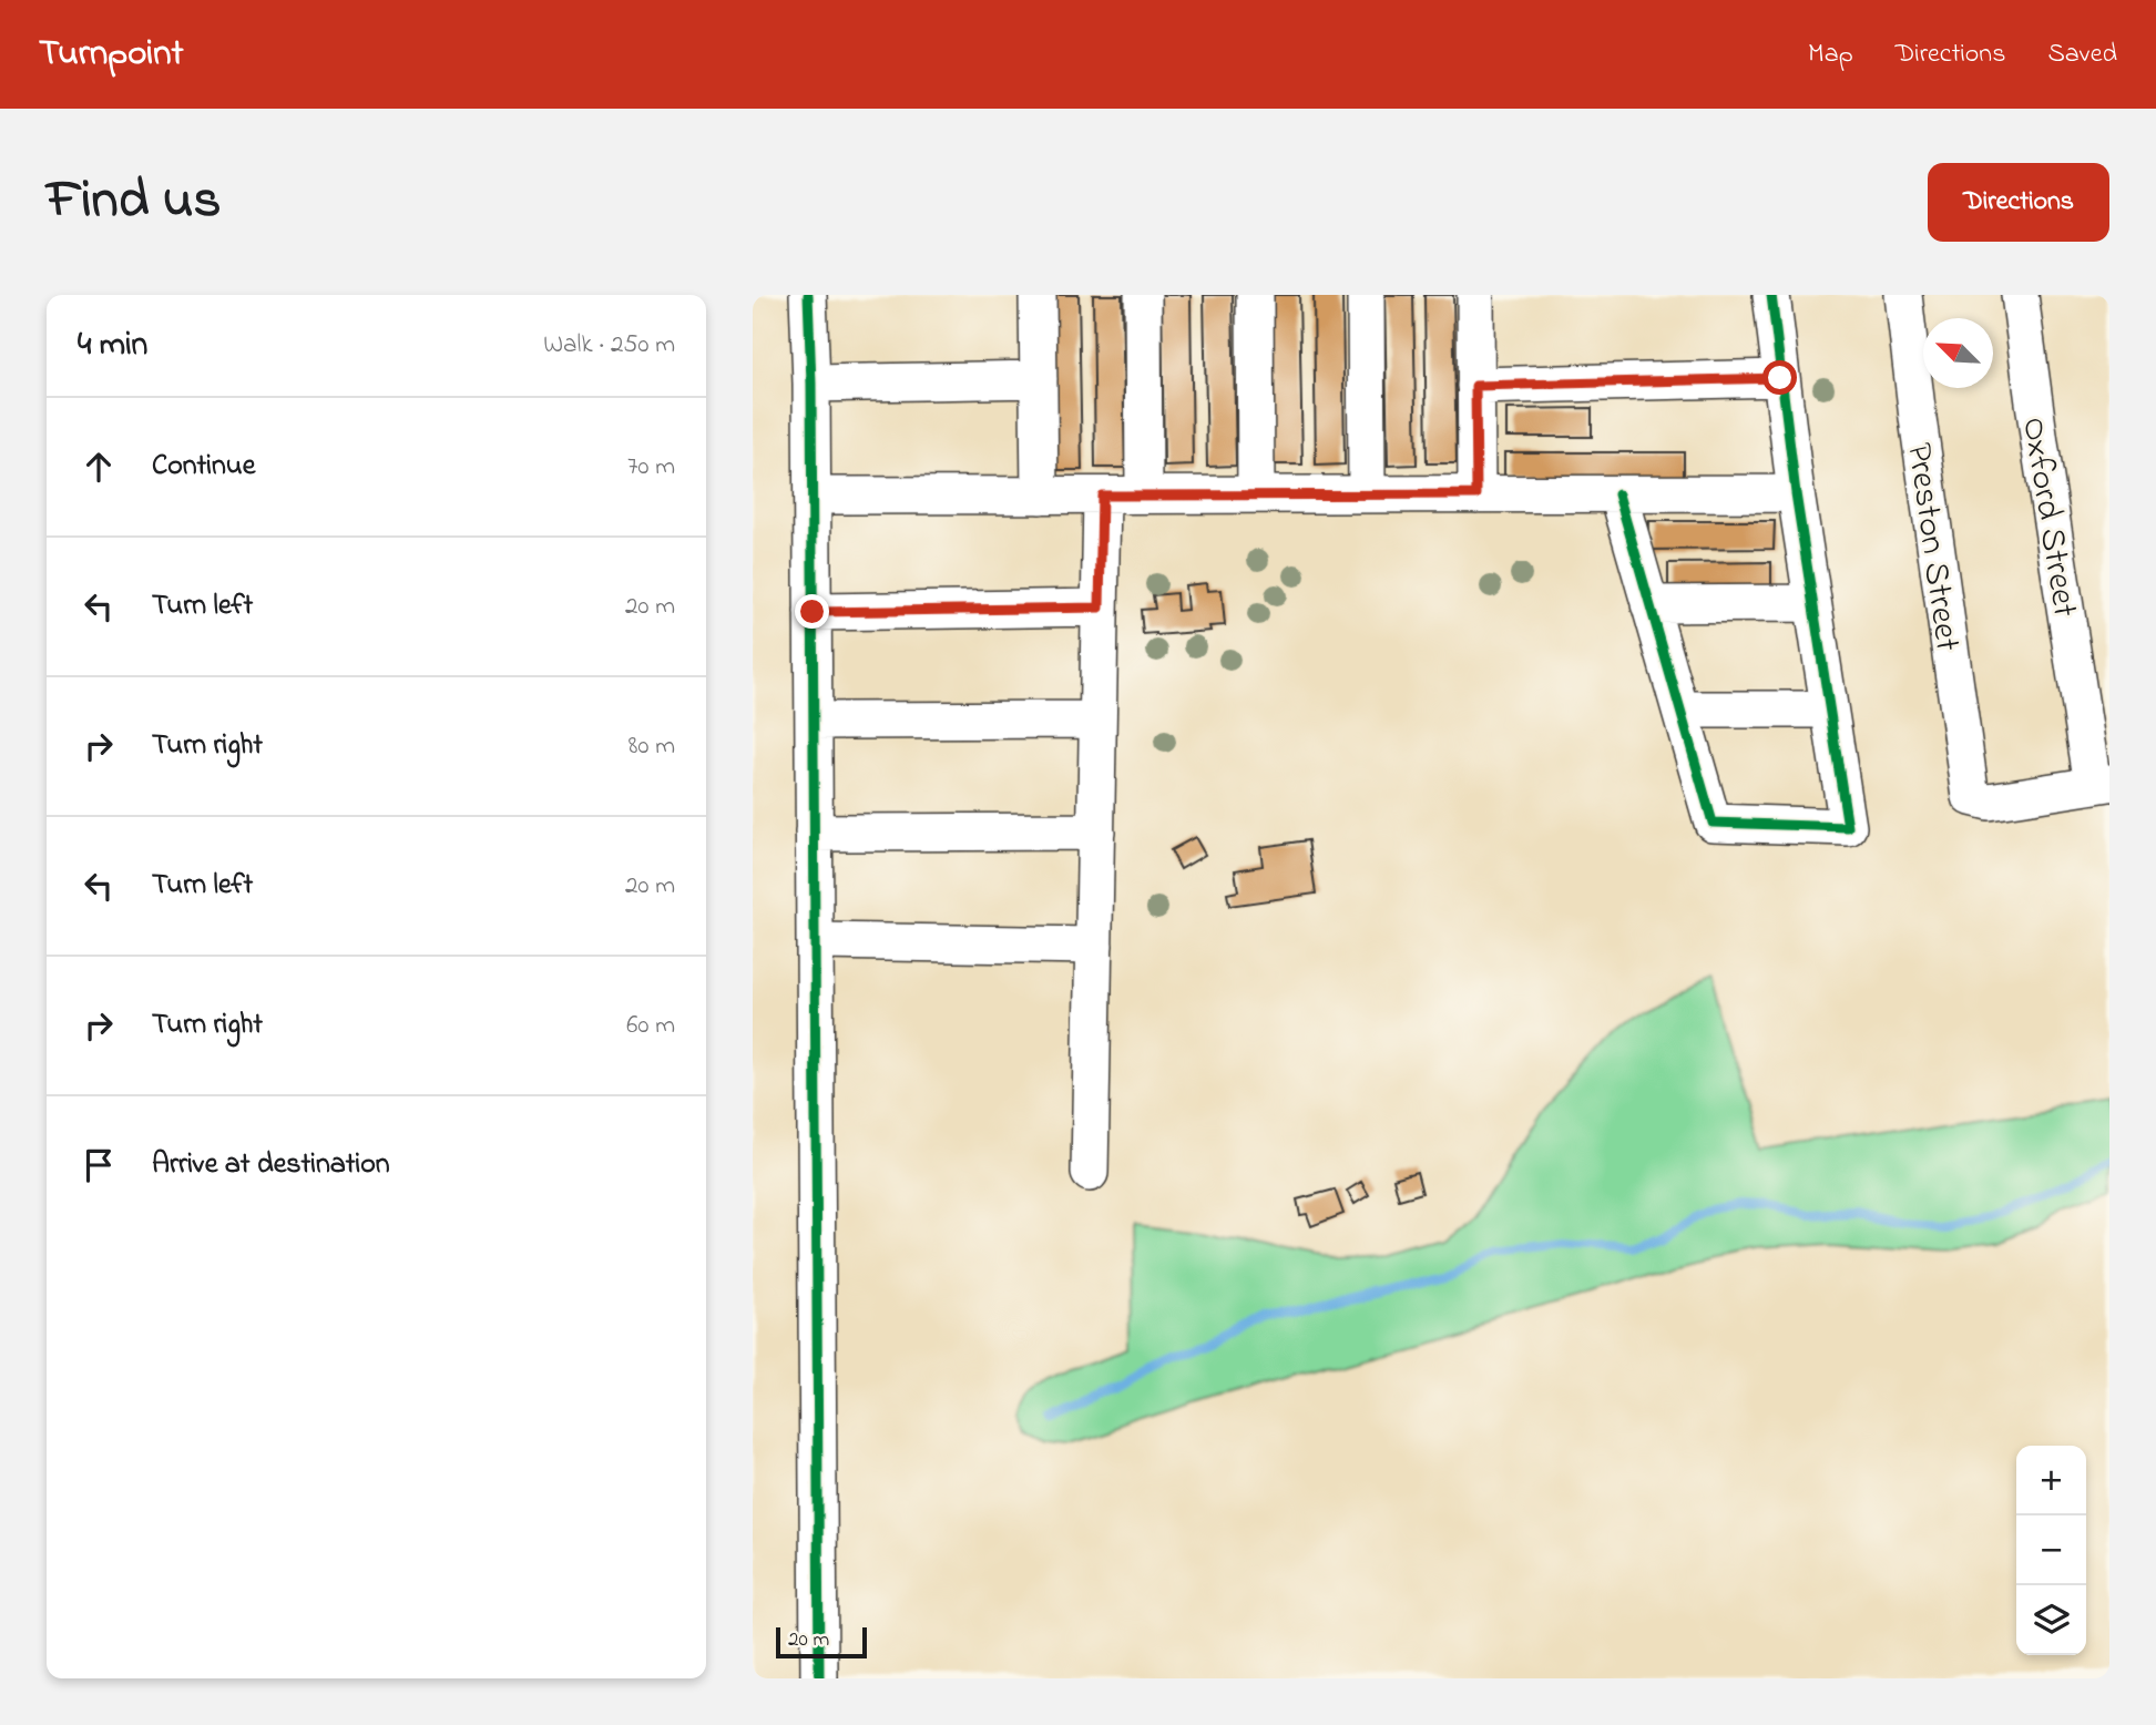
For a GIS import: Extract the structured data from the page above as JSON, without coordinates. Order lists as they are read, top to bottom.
{
  "streets": {
    "street": ["Oxford Street", "Preston Street"]
  },
  "crossings": [
    ["Oxford Street", "Preston Street"]
  ],
  "scale_bar": "20 m",
  "north": "top left",
  "page": {
    "header": "Turnpoint",
    "nav": ["Map", "Directions", "Saved"],
    "title": "Find us",
    "buttons": "Directions",
    "heading": ["4 min", "Walk · 250 m"],
    "list": [
      ["Continue", "70 m"],
      ["Turn left", "20 m"],
      ["Turn right", "80 m"],
      ["Turn left", "20 m"],
      ["Turn right", "60 m"],
      "Arrive at destination"
    ],
    "map_buttons": ["+", "−"],
    "scale": "20 m"
  }
}
